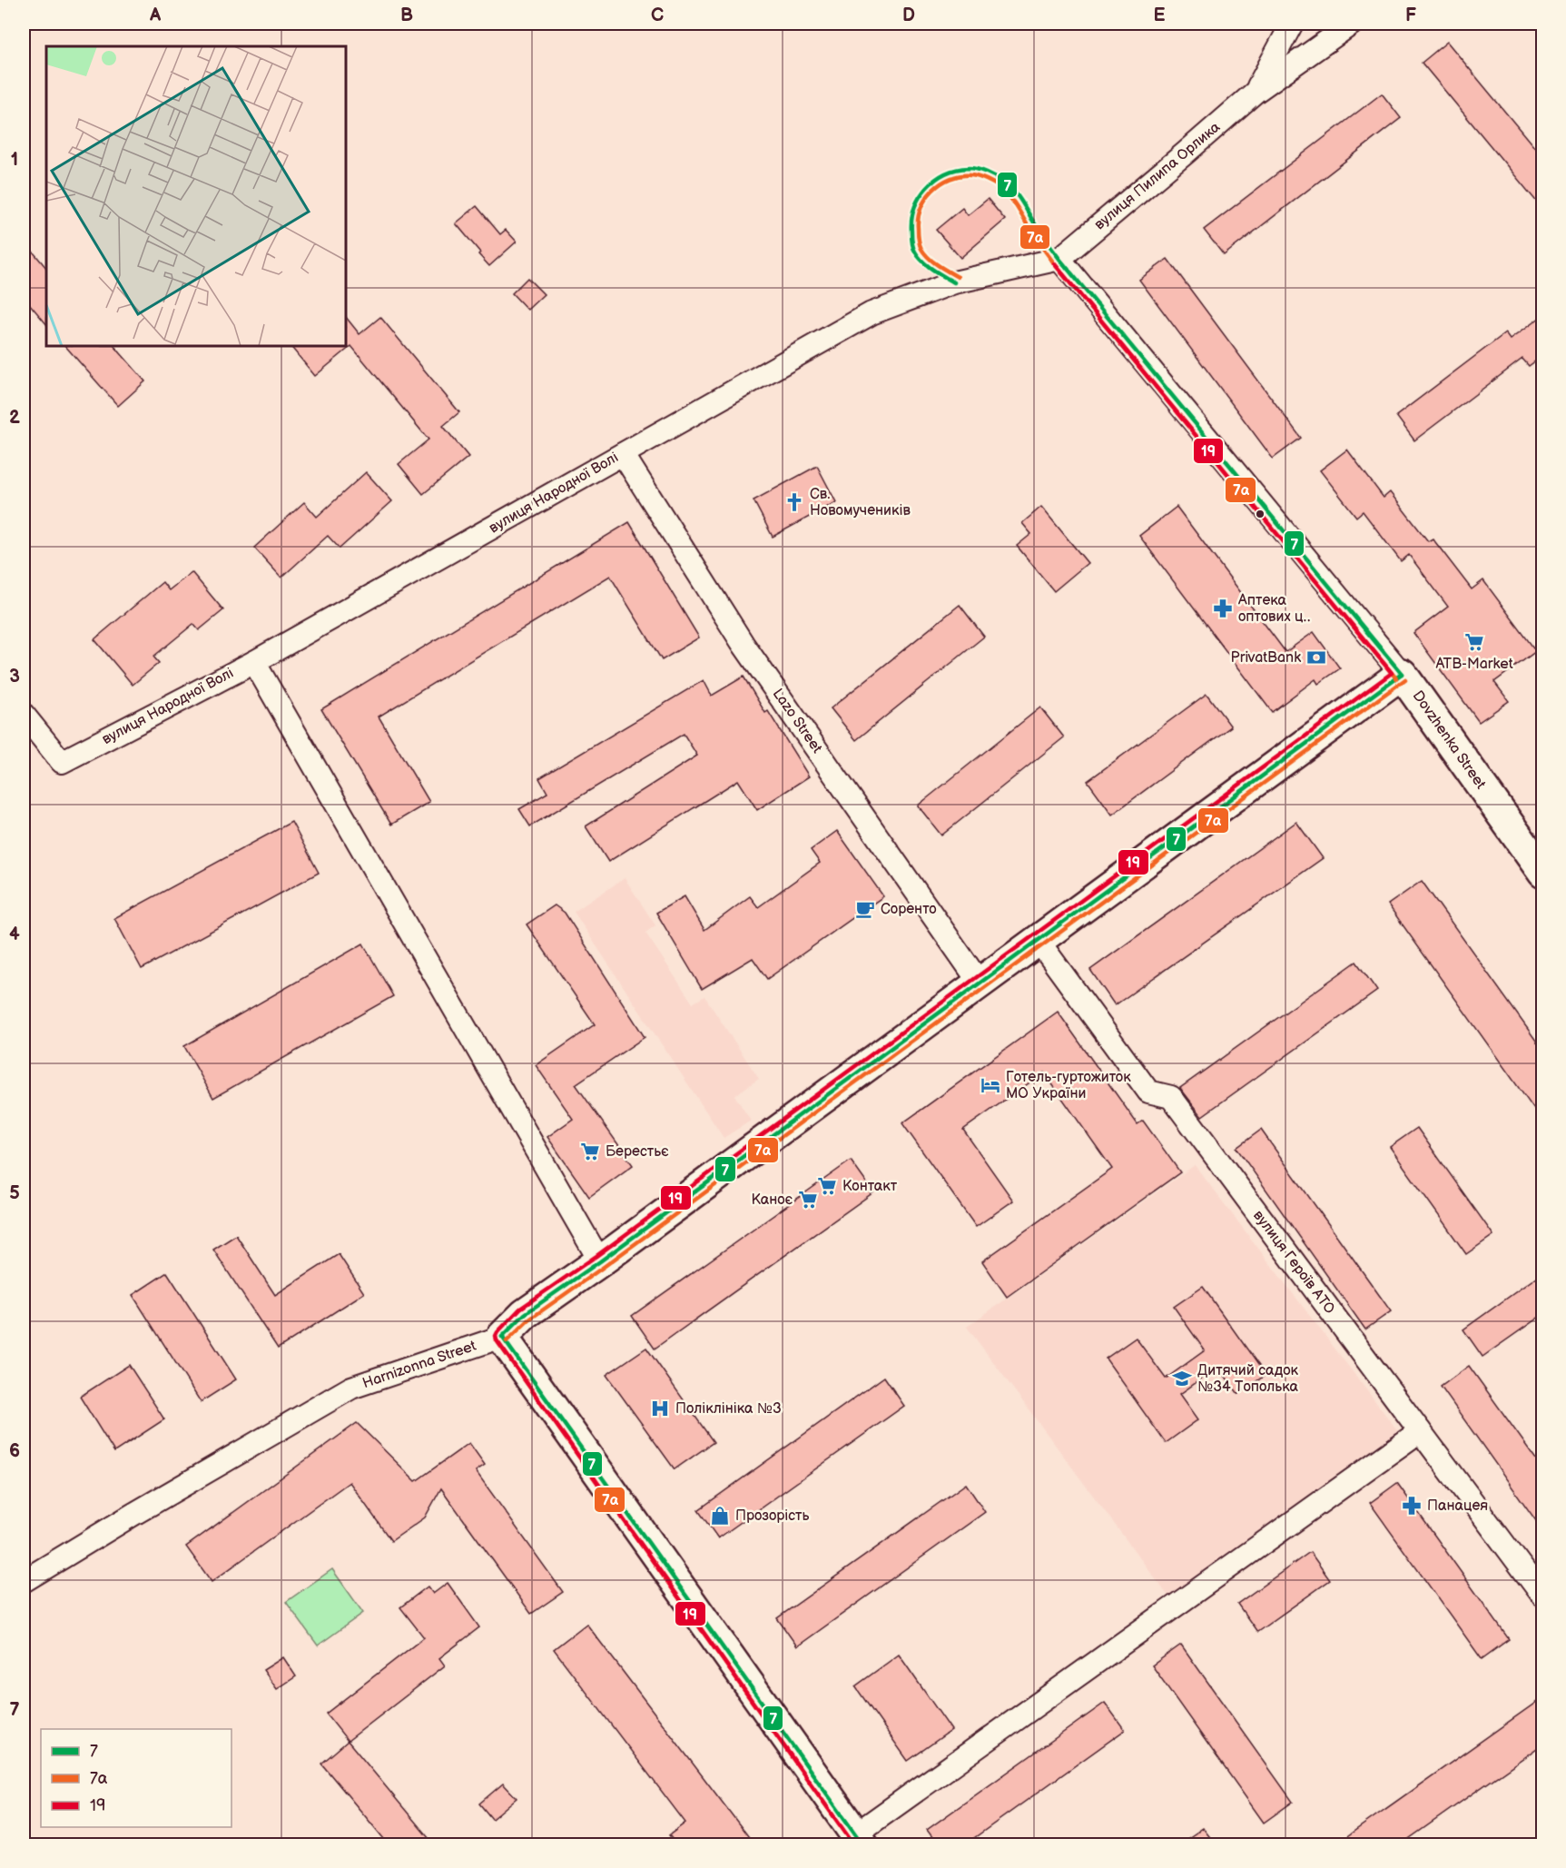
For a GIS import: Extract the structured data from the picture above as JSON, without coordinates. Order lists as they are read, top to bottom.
{
  "streets": {
    "street": [
      "вулиця Пилипа Орлика",
      "вулиця Народної Волі",
      "Lazo Street",
      "Dovzhenka Street",
      "вулиця Героїв АТО",
      "Harnizonna Street"
    ]
  },
  "crossings": [
    ["вулиця Пилипа Орлика", "вулиця Народної Волі"],
    ["вулиця Пилипа Орлика", "Dovzhenka Street"],
    ["вулиця Народної Волі", "Lazo Street"],
    ["вулиця Народної Волі", "Dovzhenka Street"],
    ["Lazo Street", "Harnizonna Street"],
    ["Dovzhenka Street", "Harnizonna Street"],
    ["вулиця Героїв АТО", "Harnizonna Street"]
  ],
  "places": {
    "church": ["Св. Новомучеників"],
    "pharmacy": ["Аптека оптових ц‥", "Панацея"],
    "supermarket": [
      "ATB-Market",
      "Берестьє",
      "Контакт",
      "Каноє"
    ],
    "bank": ["PrivatBank"],
    "cafe": ["Соренто"],
    "hotel": ["Готель-гуртожиток МО України"],
    "school or university": ["Дитячий садок №34 Тополька"],
    "hospital": ["Поліклініка №3"],
    "shop": ["Прозорість"]
  },
  "lines": ["transit line 7", "transit line 7а", "transit line 19"],
  "legend": ["7", "7а", "19"],
  "grid": {
    "columns": [
      "A",
      "B",
      "C",
      "D",
      "E",
      "F"
    ],
    "rows": [
      "1",
      "2",
      "3",
      "4",
      "5",
      "6",
      "7"
    ]
  }
}
